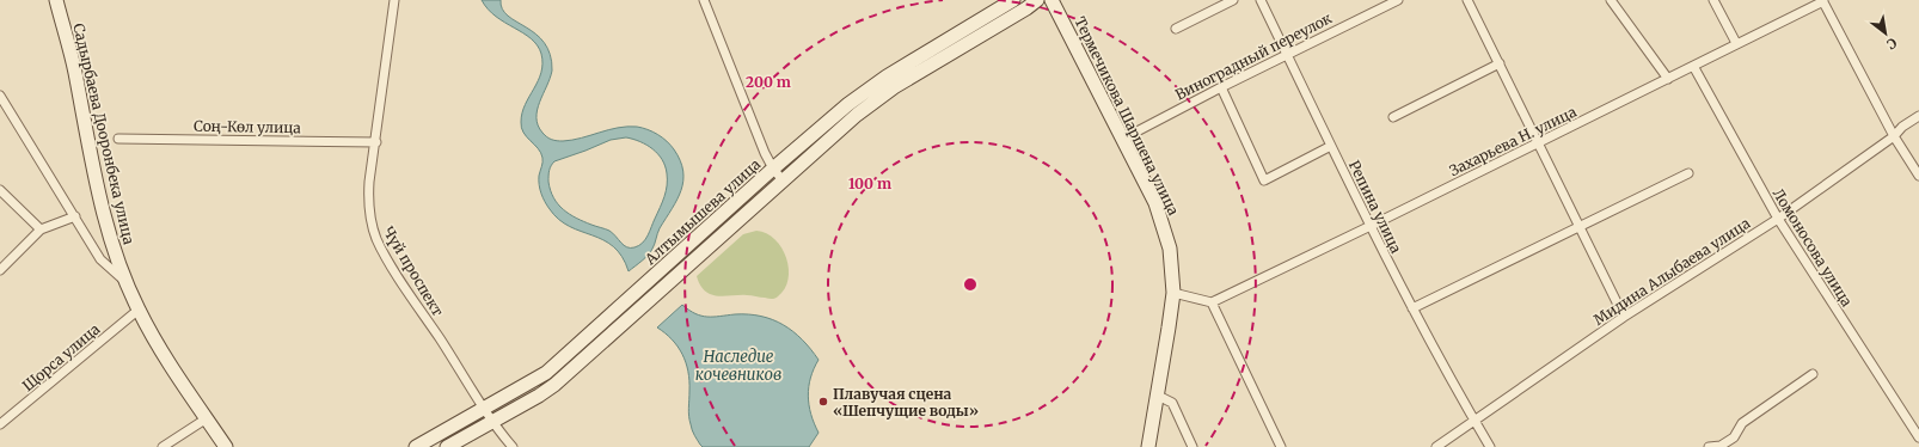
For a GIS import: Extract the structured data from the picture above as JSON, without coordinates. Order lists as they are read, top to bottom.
{
  "streets": {
    "street": [
      "Виноградный переулок",
      "Термечикова Шаршена улица",
      "Соң-Көл улица",
      "Садырбаева Дооронбека улица",
      "Захарьева Н. улица",
      "Репина улица",
      "Алтымышева улица",
      "Ломоносова улица",
      "Чүй проспект",
      "Мидина Алыбаева улица",
      "Щорса улица"
    ]
  },
  "crossings": [
    ["Виноградный переулок", "Термечикова Шаршена улица"],
    ["Виноградный переулок", "Репина улица"],
    ["Соң-Көл улица", "Чүй проспект"],
    ["Садырбаева Дооронбека улица", "Щорса улица"],
    ["Захарьева Н. улица", "Репина улица"],
    ["Захарьева Н. улица", "Ломоносова улица"],
    ["Репина улица", "Мидина Алыбаева улица"],
    ["Алтымышева улица", "Чүй проспект"],
    ["Ломоносова улица", "Мидина Алыбаева улица"]
  ],
  "water": ["Наследие кочевников"],
  "places": ["Плавучая сцена «Шепчущие воды»"],
  "north": "bottom right",
  "rings": ["200 m", "100 m"]
}
